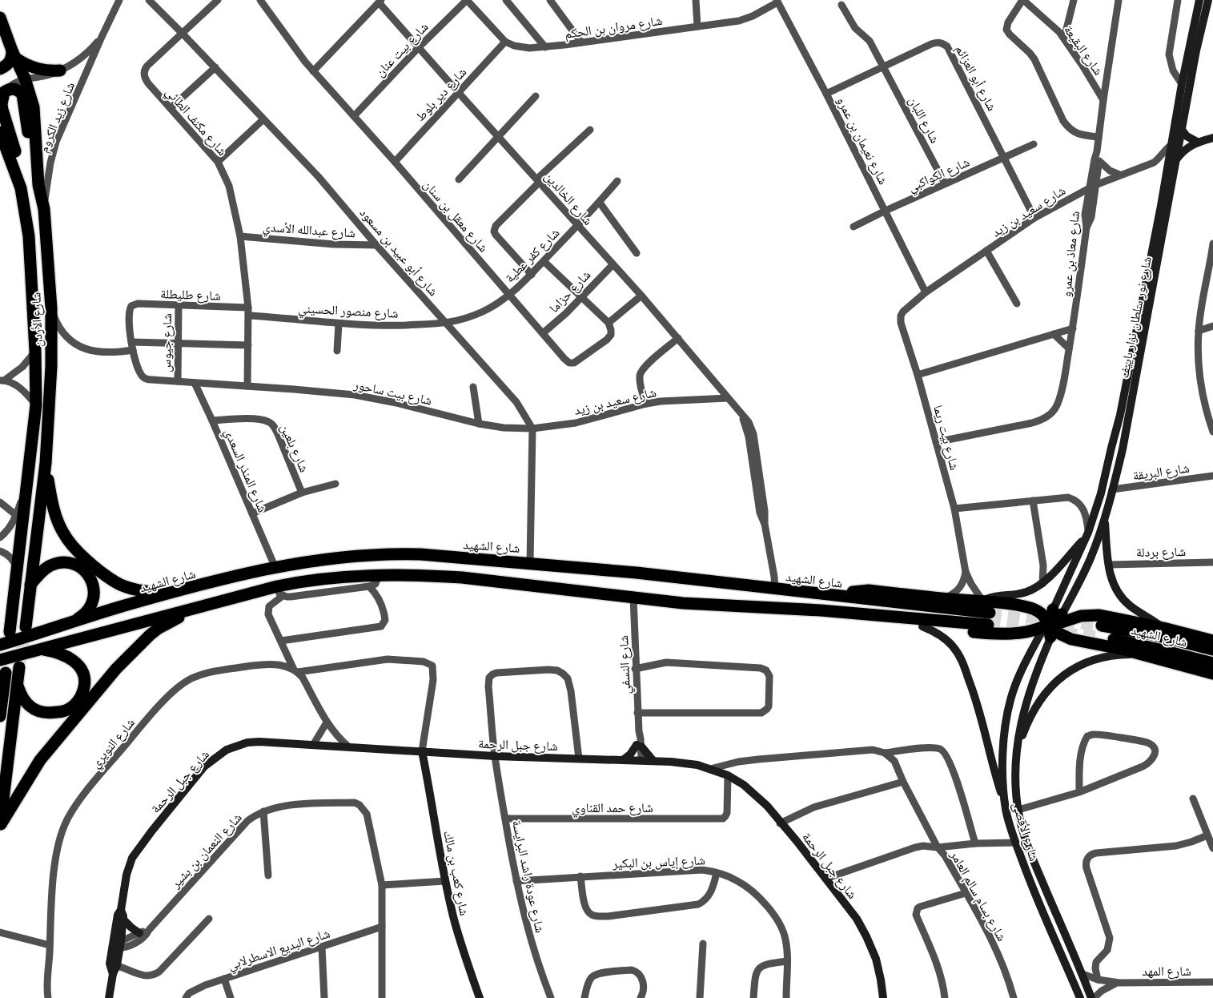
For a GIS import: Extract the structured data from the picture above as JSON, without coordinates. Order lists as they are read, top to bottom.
{
  "streets": {
    "highway": ["شارع الأردن", "شارع الشهيد"],
    "main road": [
      "شارع نور سلطان نزار باييف",
      "شارع جبل الرحمة",
      "شارع الأقصى",
      "شارع كعب بن مالك"
    ],
    "street": [
      "شارع مروان بن الحكم",
      "شارع بيت عنان",
      "شارع البقيعة",
      "شارع أبو العزائم",
      "شارع دير بلوط",
      "شارع زيد الكروم",
      "شارع اللبان",
      "شارع مكنف الطائي",
      "شارع نعيمان بن عمرو",
      "شارع الكواكبي",
      "شارع الخالدين",
      "شارع سعيد بن زيد",
      "شارع معقل بن سنان",
      "شارع عبدالله الأسدي",
      "شارع أبو عبيد بن مسعود",
      "شارع معاذ بن عمرو",
      "شارع كفر عطية",
      "شارع حزاما",
      "شارع طليطلة",
      "شارع منصور الحسيني",
      "شارع جيوس",
      "شارع بيت ساحور",
      "شارع بيت ريما",
      "شارع بلعين",
      "شارع المنذر السعدي",
      "شارع البريقة",
      "شارع بردلة",
      "شارع النسفي",
      "شارع النويري",
      "شارع حمد القناوي",
      "شارع النعمان بن بشير",
      "شارع إياس بن البكير",
      "شارع عودة راشد البرايسة",
      "شارع بسام سالم العامر",
      "شارع البديع الاسطرلابي",
      "شارع المهد"
    ]
  },
  "crossings": [
    ["شارع مروان بن الحكم", "شارع دير بلوط"],
    ["شارع مروان بن الحكم", "شارع نعيمان بن عمرو"],
    ["شارع بيت عنان", "شارع الخالدين"],
    ["شارع بيت عنان", "شارع معقل بن سنان"],
    ["شارع البقيعة", "شارع معاذ بن عمرو"],
    ["شارع أبو العزائم", "شارع اللبان"],
    ["شارع أبو العزائم", "شارع نعيمان بن عمرو"],
    ["شارع أبو العزائم", "شارع الكواكبي"],
    ["شارع أبو العزائم", "شارع سعيد بن زيد"],
    ["شارع دير بلوط", "شارع الخالدين"],
    ["شارع دير بلوط", "شارع معقل بن سنان"],
    ["شارع زيد الكروم", "شارع الأردن"],
    ["شارع اللبان", "شارع الكواكبي"],
    ["شارع مكنف الطائي", "شارع عبدالله الأسدي"],
    ["شارع مكنف الطائي", "شارع أبو عبيد بن مسعود"],
    ["شارع مكنف الطائي", "شارع طليطلة"],
    ["شارع مكنف الطائي", "شارع منصور الحسيني"],
    ["شارع مكنف الطائي", "شارع بيت ساحور"],
    ["شارع نعيمان بن عمرو", "شارع الكواكبي"],
    ["شارع نعيمان بن عمرو", "شارع سعيد بن زيد"],
    ["شارع الخالدين", "شارع سعيد بن زيد"],
    ["شارع الخالدين", "شارع كفر عطية"],
    ["شارع الخالدين", "شارع حزاما"],
    ["شارع الخالدين", "شارع الشهيد"],
    ["شارع سعيد بن زيد", "شارع أبو عبيد بن مسعود"],
    ["شارع سعيد بن زيد", "شارع معاذ بن عمرو"],
    ["شارع سعيد بن زيد", "شارع نور سلطان نزار باييف"],
    ["شارع سعيد بن زيد", "شارع بيت ساحور"],
    ["شارع سعيد بن زيد", "شارع بيت ريما"],
    ["شارع معقل بن سنان", "شارع كفر عطية"],
    ["شارع معقل بن سنان", "شارع حزاما"],
    ["شارع عبدالله الأسدي", "شارع أبو عبيد بن مسعود"],
    ["شارع أبو عبيد بن مسعود", "شارع كفر عطية"],
    ["شارع أبو عبيد بن مسعود", "شارع منصور الحسيني"],
    ["شارع أبو عبيد بن مسعود", "شارع بيت ساحور"],
    ["شارع معاذ بن عمرو", "شارع بيت ريما"],
    ["شارع كفر عطية", "شارع منصور الحسيني"],
    ["شارع طليطلة", "شارع جيوس"],
    ["شارع نور سلطان نزار باييف", "شارع البريقة"],
    ["شارع نور سلطان نزار باييف", "شارع الأقصى"],
    ["شارع جيوس", "شارع بيت ساحور"],
    ["شارع بيت ساحور", "شارع المنذر السعدي"],
    ["شارع بلعين", "شارع المنذر السعدي"],
    ["شارع المنذر السعدي", "شارع الشهيد"],
    ["شارع الشهيد", "شارع النسفي"],
    ["شارع النسفي", "شارع جبل الرحمة"],
    ["شارع جبل الرحمة", "شارع حمد القناوي"],
    ["شارع جبل الرحمة", "شارع النعمان بن بشير"],
    ["شارع جبل الرحمة", "شارع كعب بن مالك"],
    ["شارع جبل الرحمة", "شارع عودة راشد البرايسة"],
    ["شارع جبل الرحمة", "شارع بسام سالم العامر"],
    ["شارع حمد القناوي", "شارع عودة راشد البرايسة"],
    ["شارع الأقصى", "شارع المهد"],
    ["شارع النعمان بن بشير", "شارع البديع الاسطرلابي"],
    ["شارع إياس بن البكير", "شارع عودة راشد البرايسة"]
  ]
}
